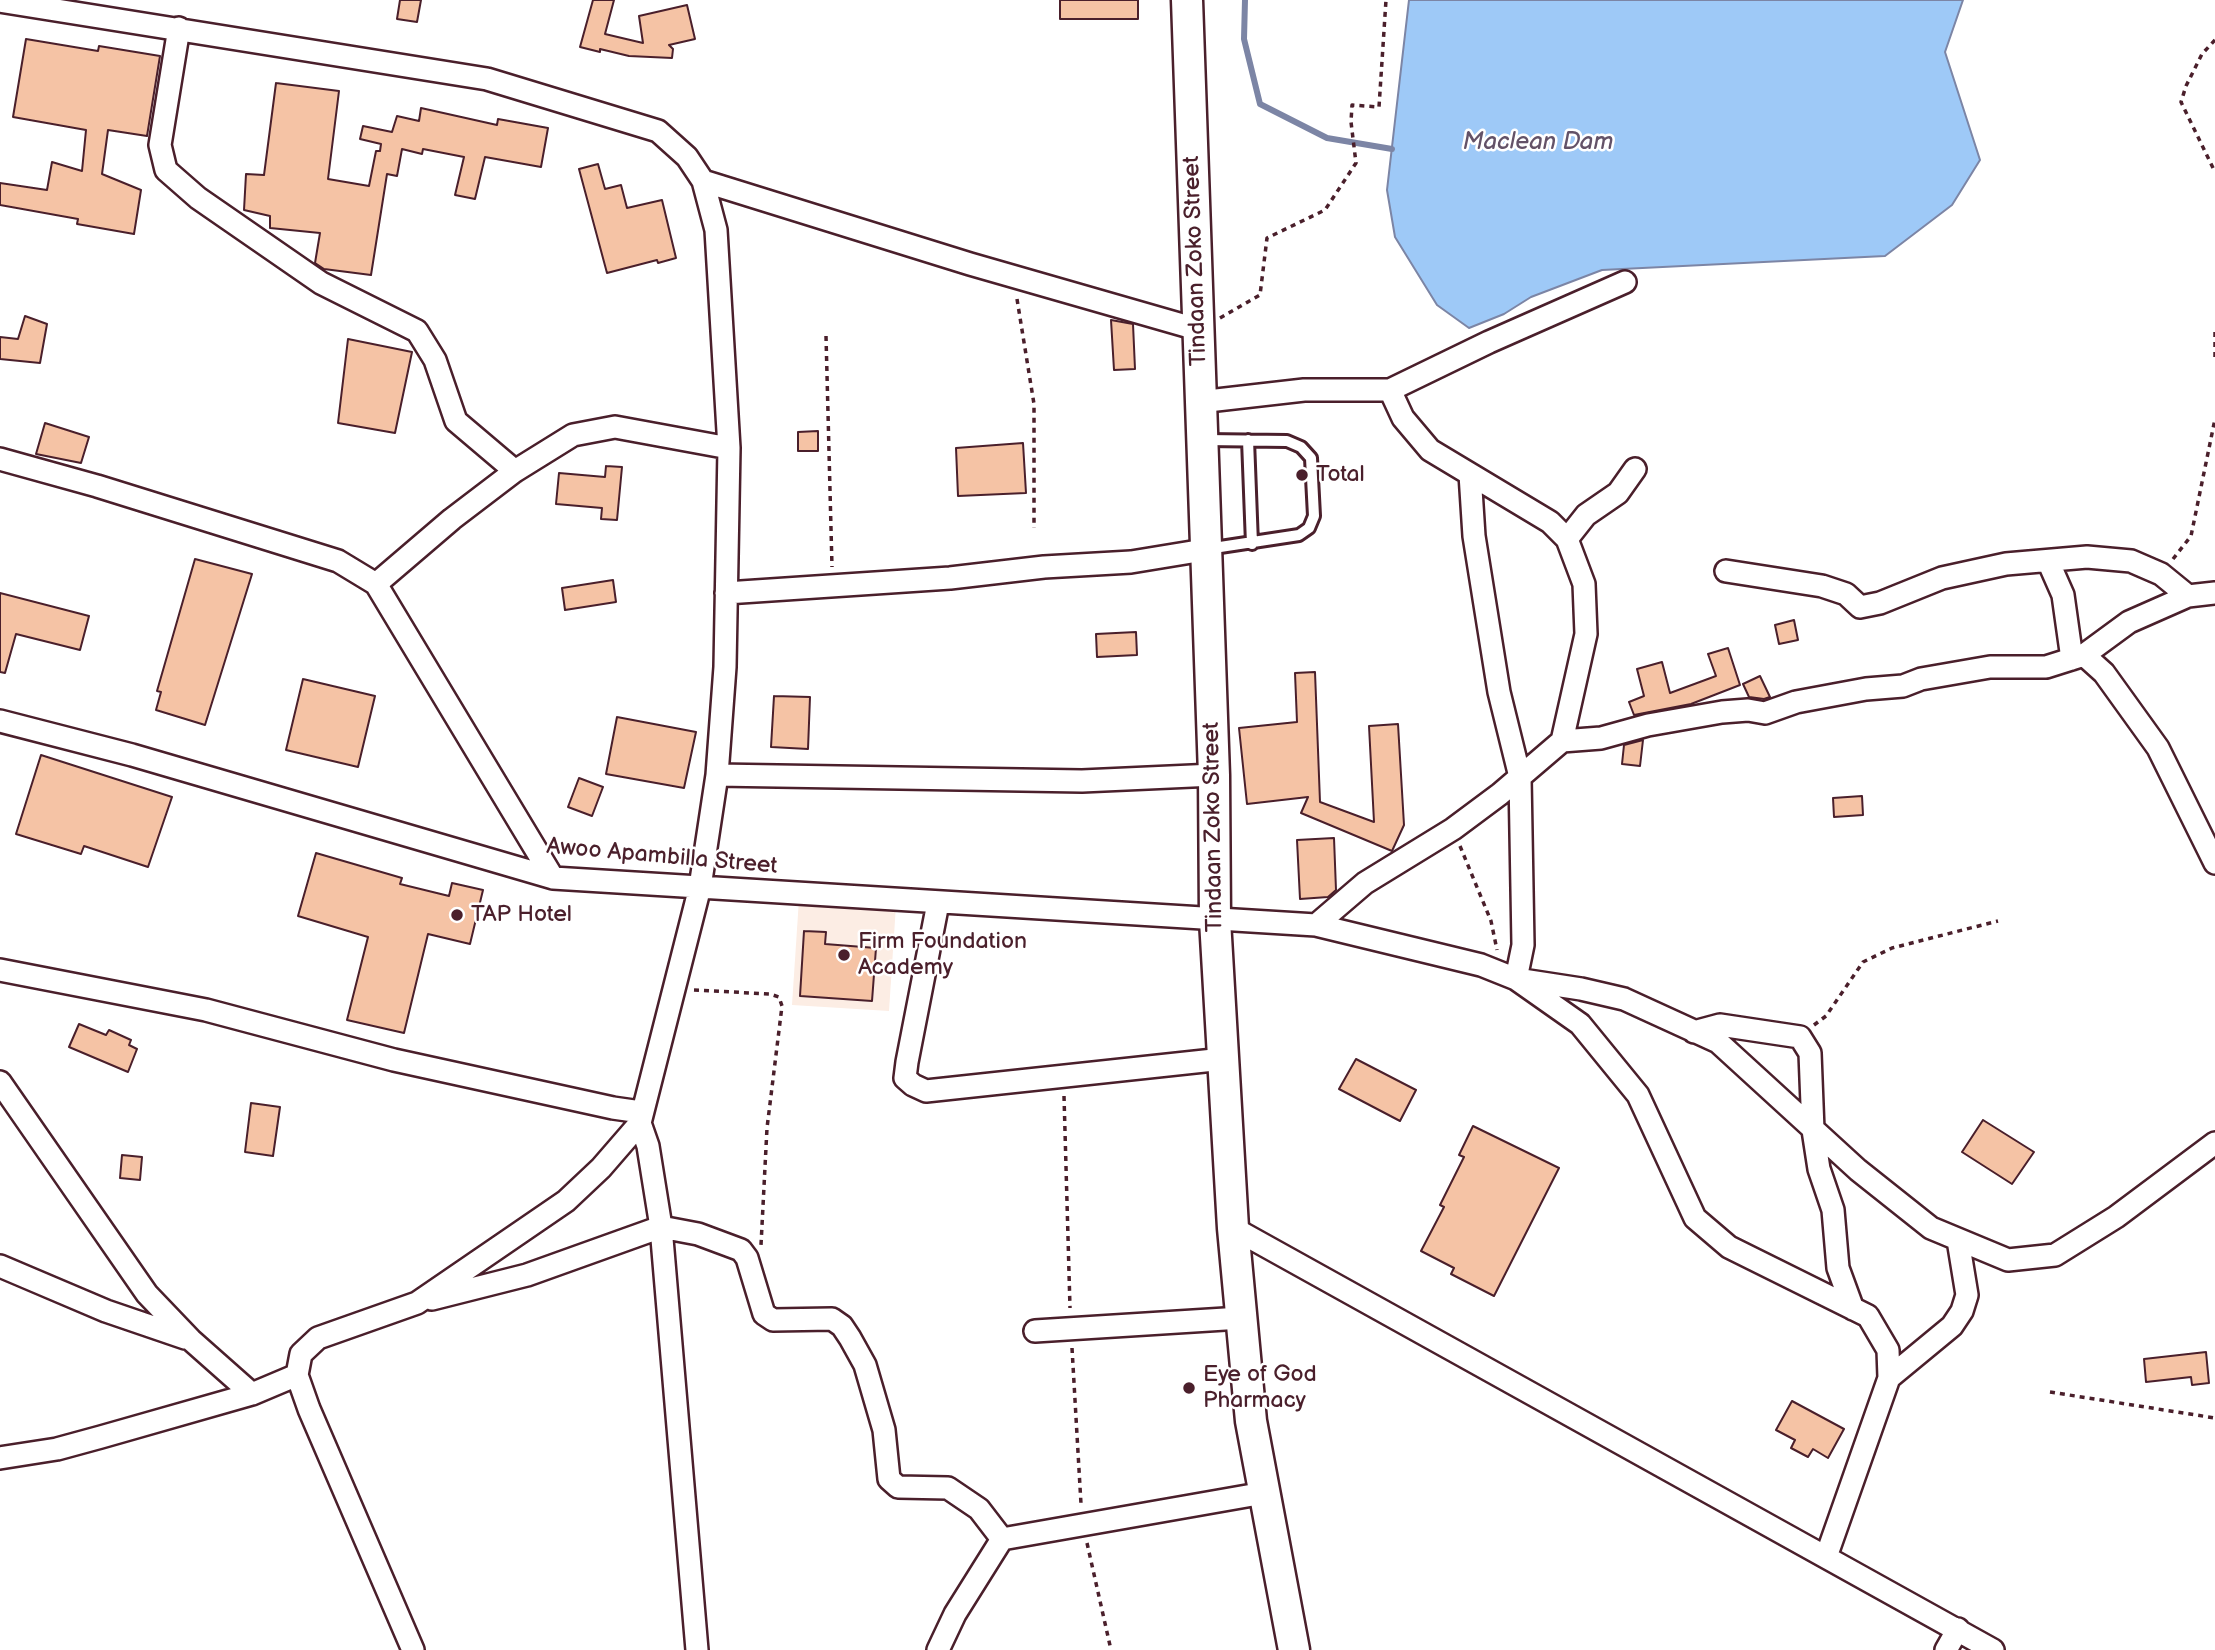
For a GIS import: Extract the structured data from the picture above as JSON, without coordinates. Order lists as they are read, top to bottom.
{
  "streets": {
    "main road": ["Tindaan Zoko Street"],
    "street": ["Awoo Apambilla Street"]
  },
  "crossings": [
    ["Tindaan Zoko Street", "Awoo Apambilla Street"]
  ],
  "water": ["Maclean Dam"],
  "places": [
    "Total",
    "TAP Hotel",
    "Firm Foundation Academy",
    "Eye of God Pharmacy"
  ]
}
